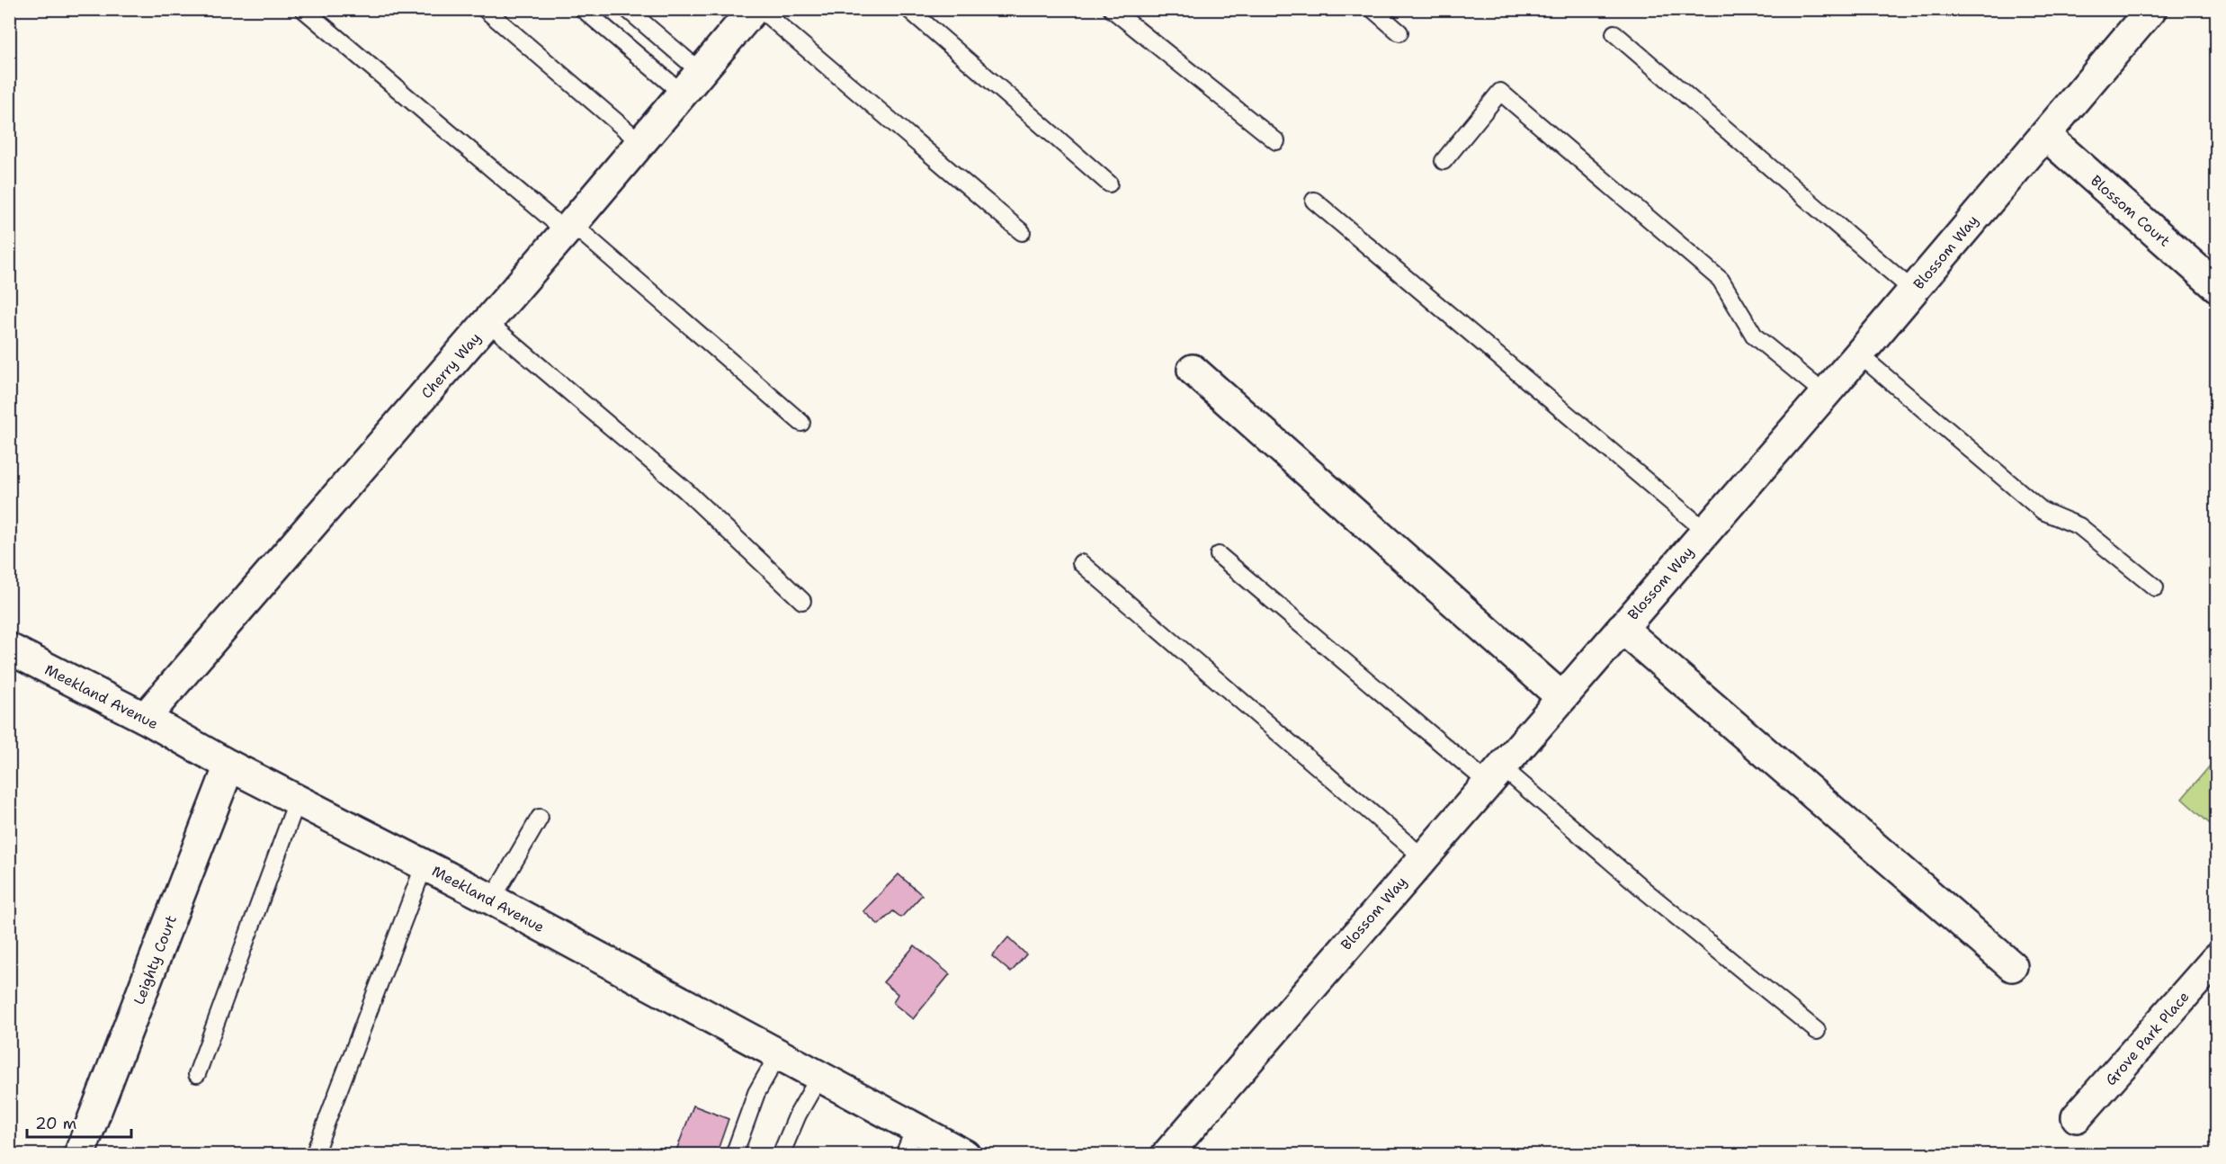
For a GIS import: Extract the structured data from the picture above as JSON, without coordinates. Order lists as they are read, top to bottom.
{
  "streets": {
    "street": [
      "Blossom Court",
      "Blossom Way",
      "Cherry Way",
      "Meekland Avenue",
      "Leighty Court",
      "Grove Park Place"
    ]
  },
  "crossings": [
    ["Blossom Court", "Blossom Way"],
    ["Cherry Way", "Meekland Avenue"],
    ["Meekland Avenue", "Leighty Court"]
  ],
  "scale_bar": "20 m"
}
